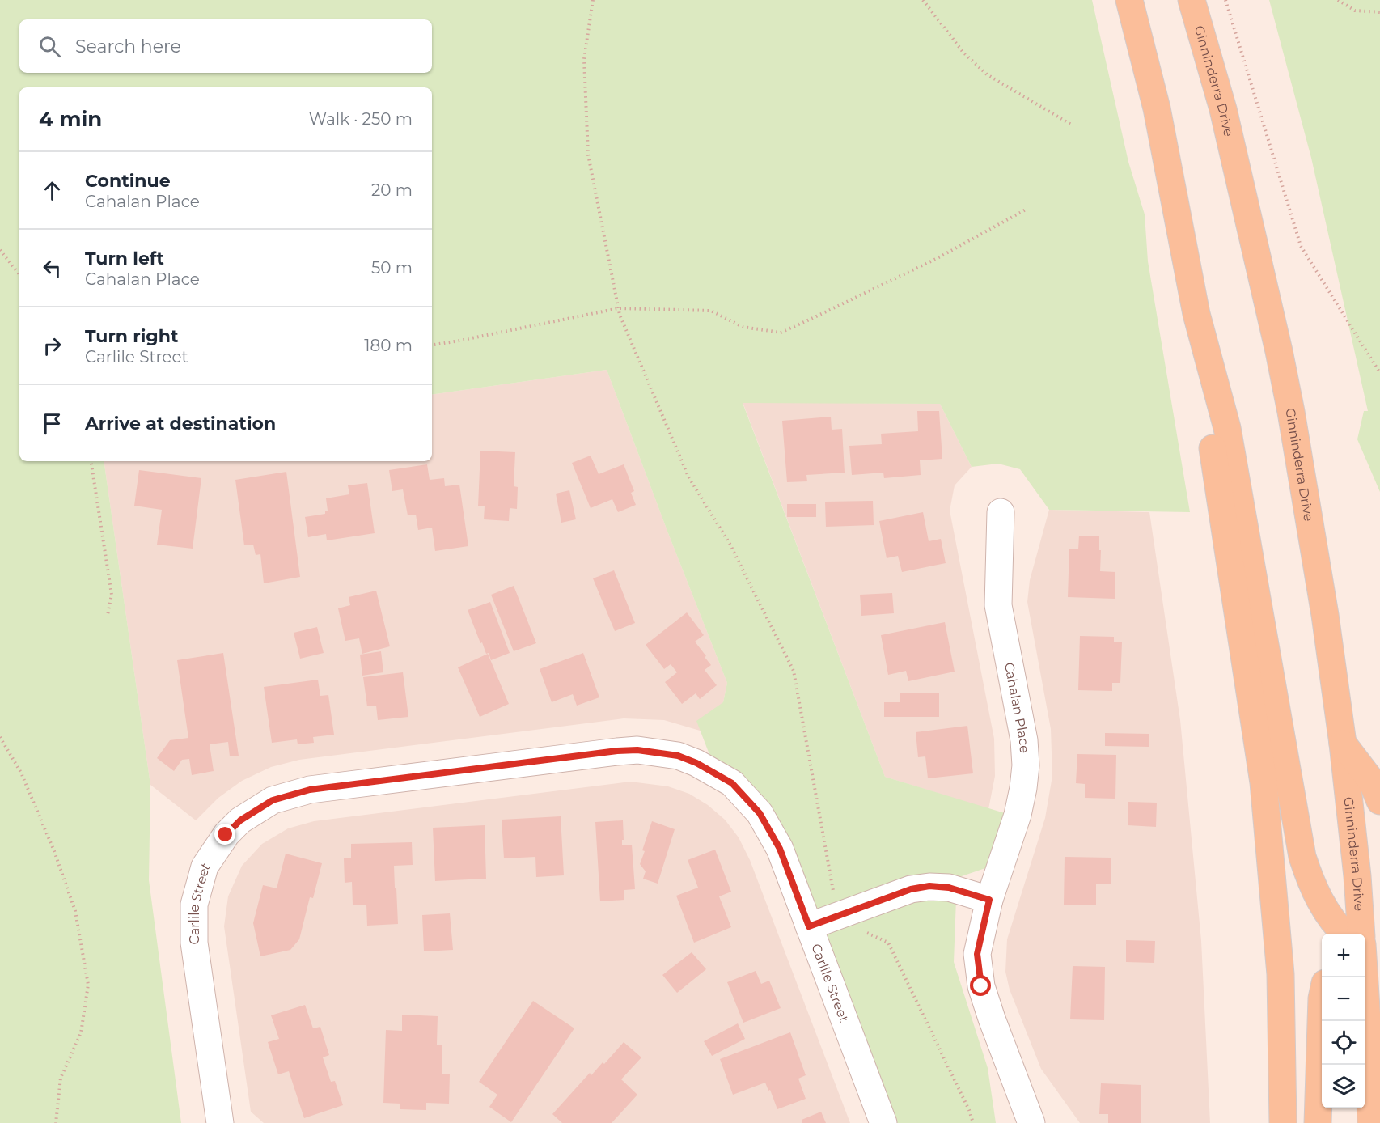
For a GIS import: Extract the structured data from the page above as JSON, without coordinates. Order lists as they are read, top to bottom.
{
  "streets": {
    "main road": ["Ginninderra Drive"],
    "street": ["Cahalan Place", "Carlile Street"]
  },
  "page": {
    "search": "Search here",
    "heading": ["4 min", "Walk · 250 m"],
    "list": [
      ["Continue", "Cahalan Place", "20 m"],
      ["Turn left", "Cahalan Place", "50 m"],
      ["Turn right", "Carlile Street", "180 m"],
      "Arrive at destination"
    ],
    "map_buttons": ["+", "−"]
  }
}
